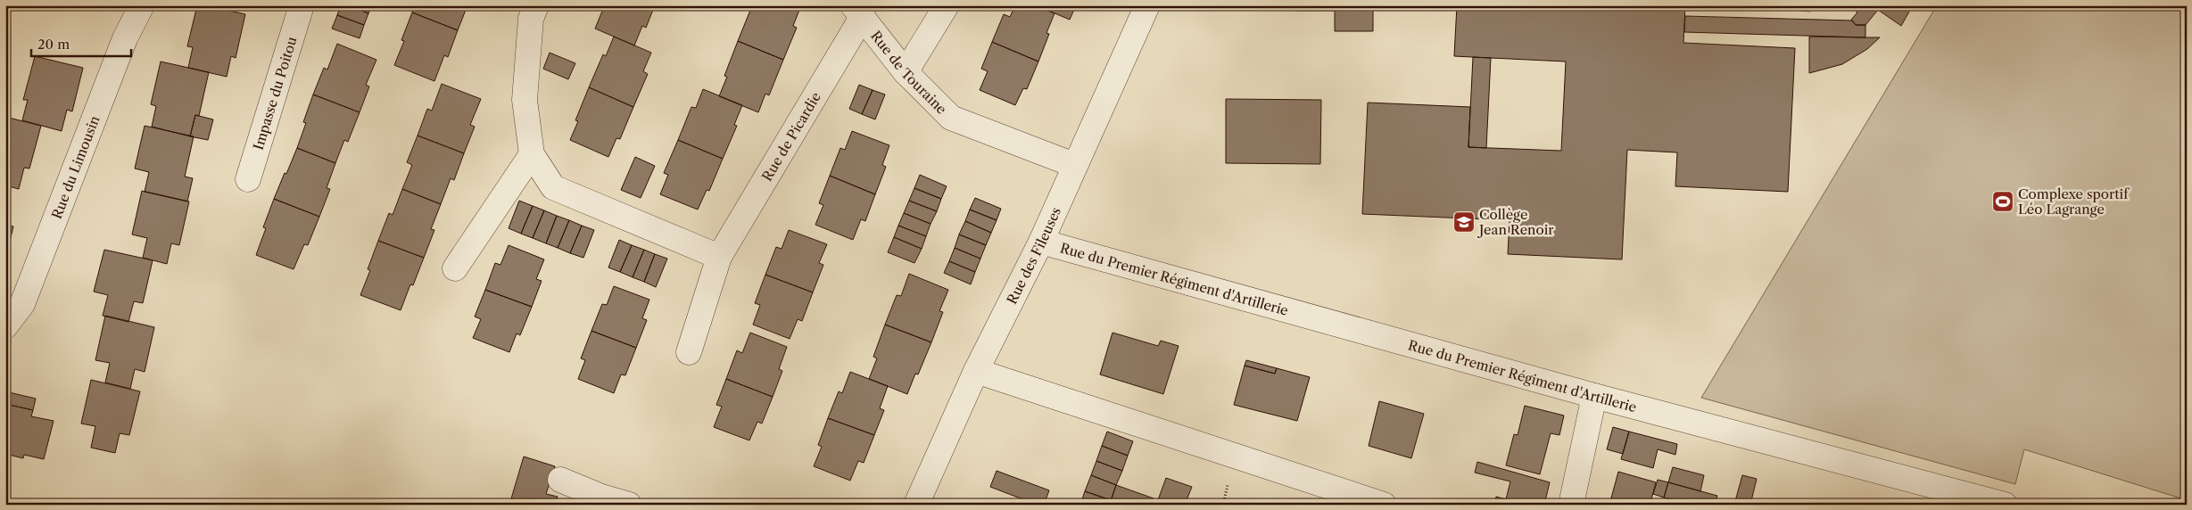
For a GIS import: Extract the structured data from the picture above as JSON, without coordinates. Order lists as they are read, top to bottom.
{
  "streets": {
    "street": [
      "Rue de Touraine",
      "Impasse du Poitou",
      "Rue de Picardie",
      "Rue du Limousin",
      "Rue des Fileuses",
      "Rue du Premier Régiment d'Artillerie"
    ]
  },
  "crossings": [
    ["Rue de Touraine", "Rue de Picardie"],
    ["Rue de Touraine", "Rue des Fileuses"],
    ["Rue des Fileuses", "Rue du Premier Régiment d'Artillerie"]
  ],
  "places": {
    "sports": ["Complexe sportif Léo Lagrange"],
    "school or university": ["Collège Jean Renoir"]
  },
  "scale_bar": "20 m"
}
